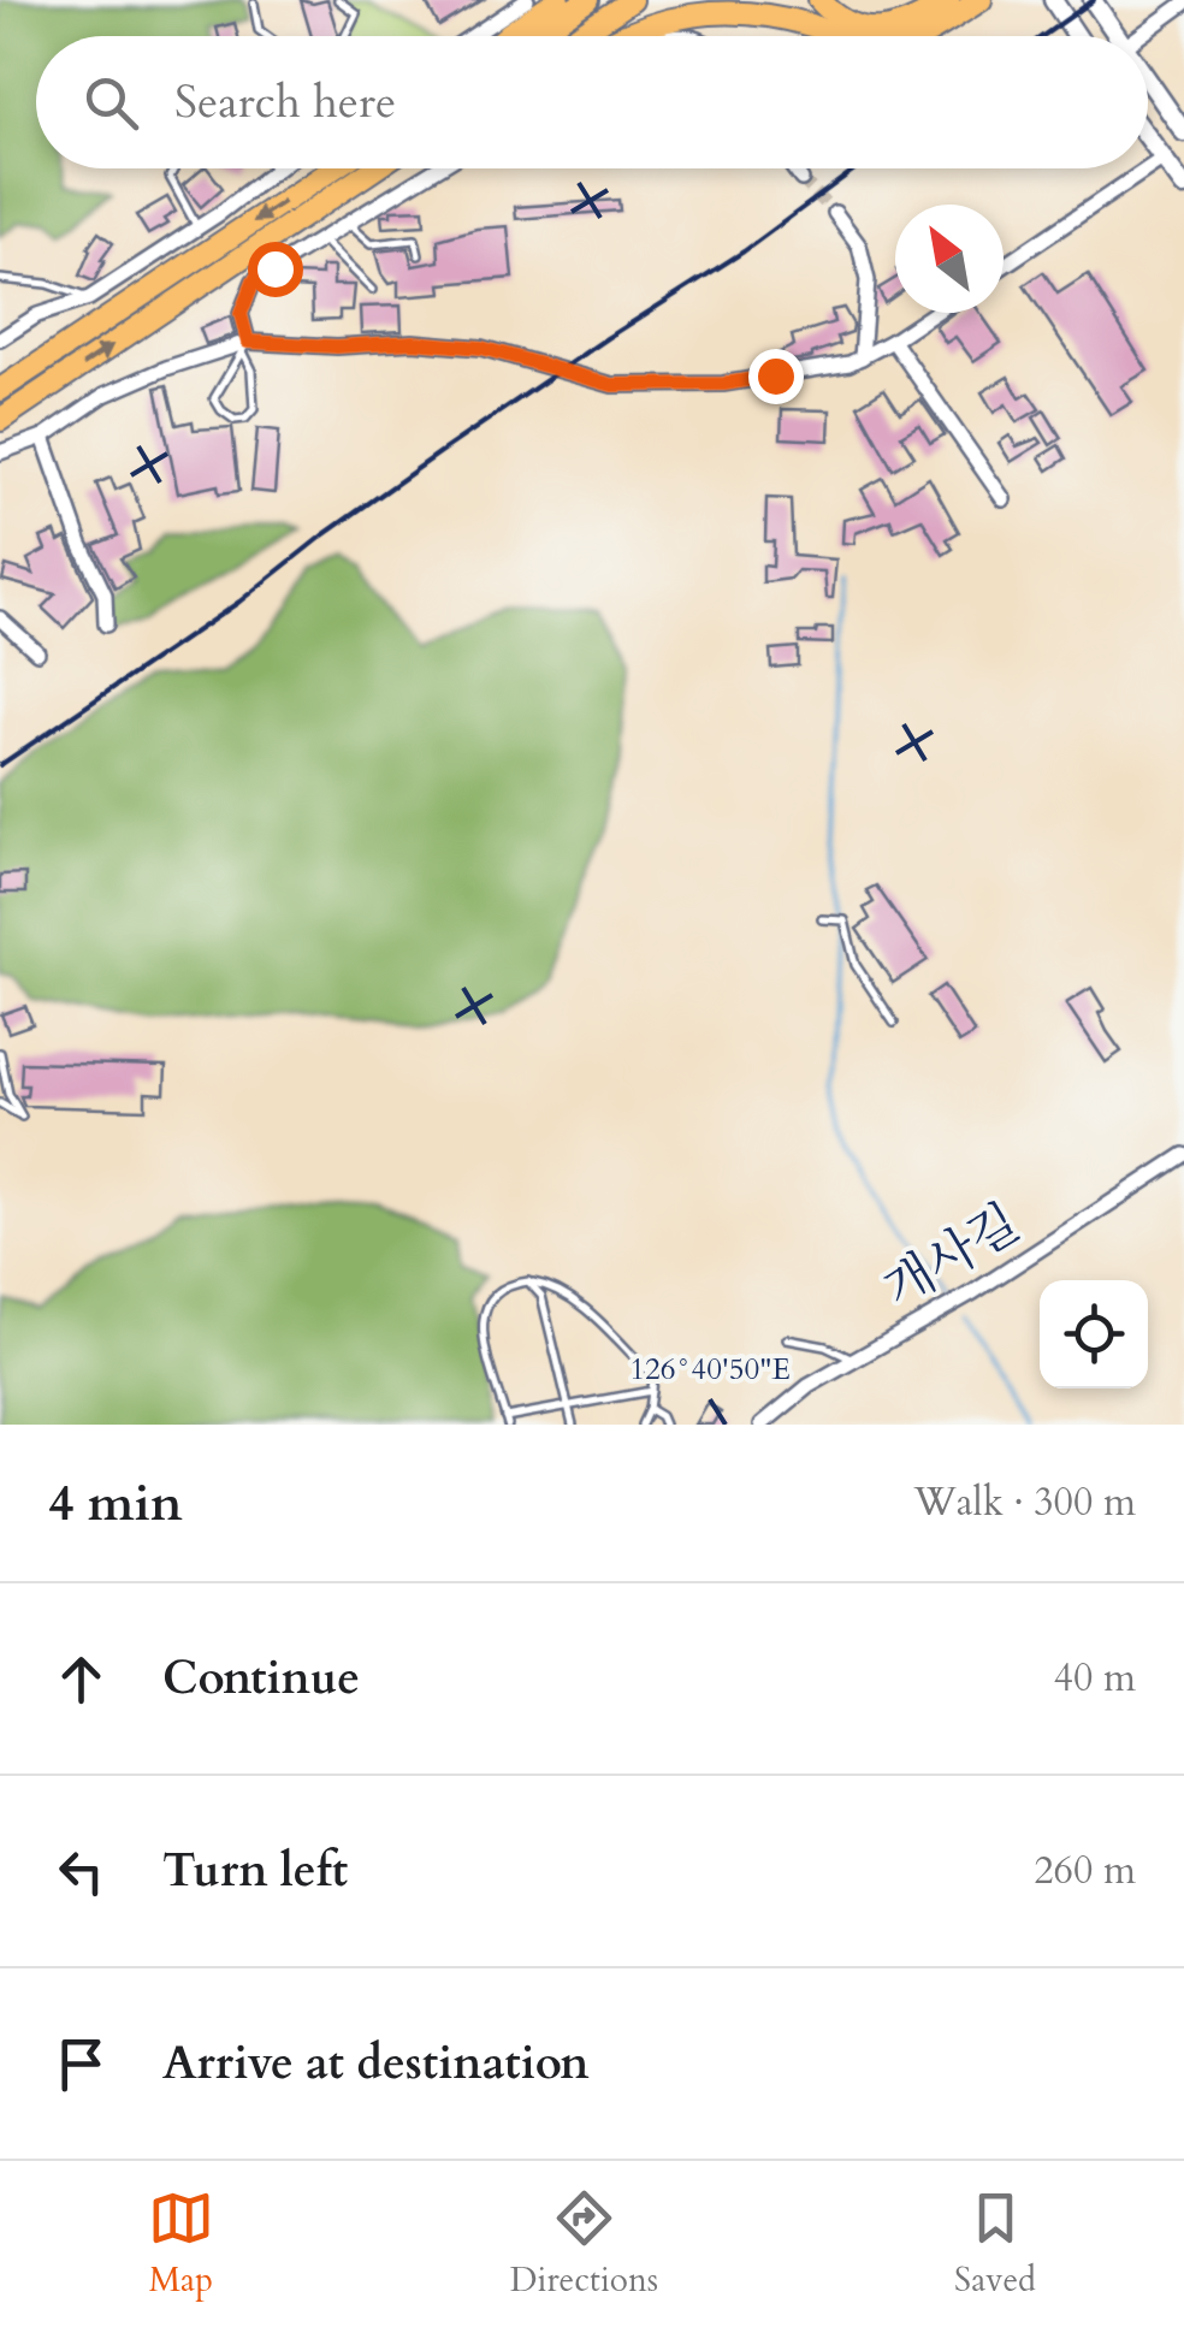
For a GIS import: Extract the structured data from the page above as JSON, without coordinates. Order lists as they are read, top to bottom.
{
  "streets": {
    "street": ["개사길"]
  },
  "north": "top left",
  "page": {
    "search": "Search here",
    "heading": ["4 min", "Walk · 300 m"],
    "list": [
      ["Continue", "40 m"],
      ["Turn left", "260 m"],
      "Arrive at destination"
    ],
    "nav": ["Map", "Directions", "Saved"]
  },
  "coordinates": ["126°40'50\"E"]
}
